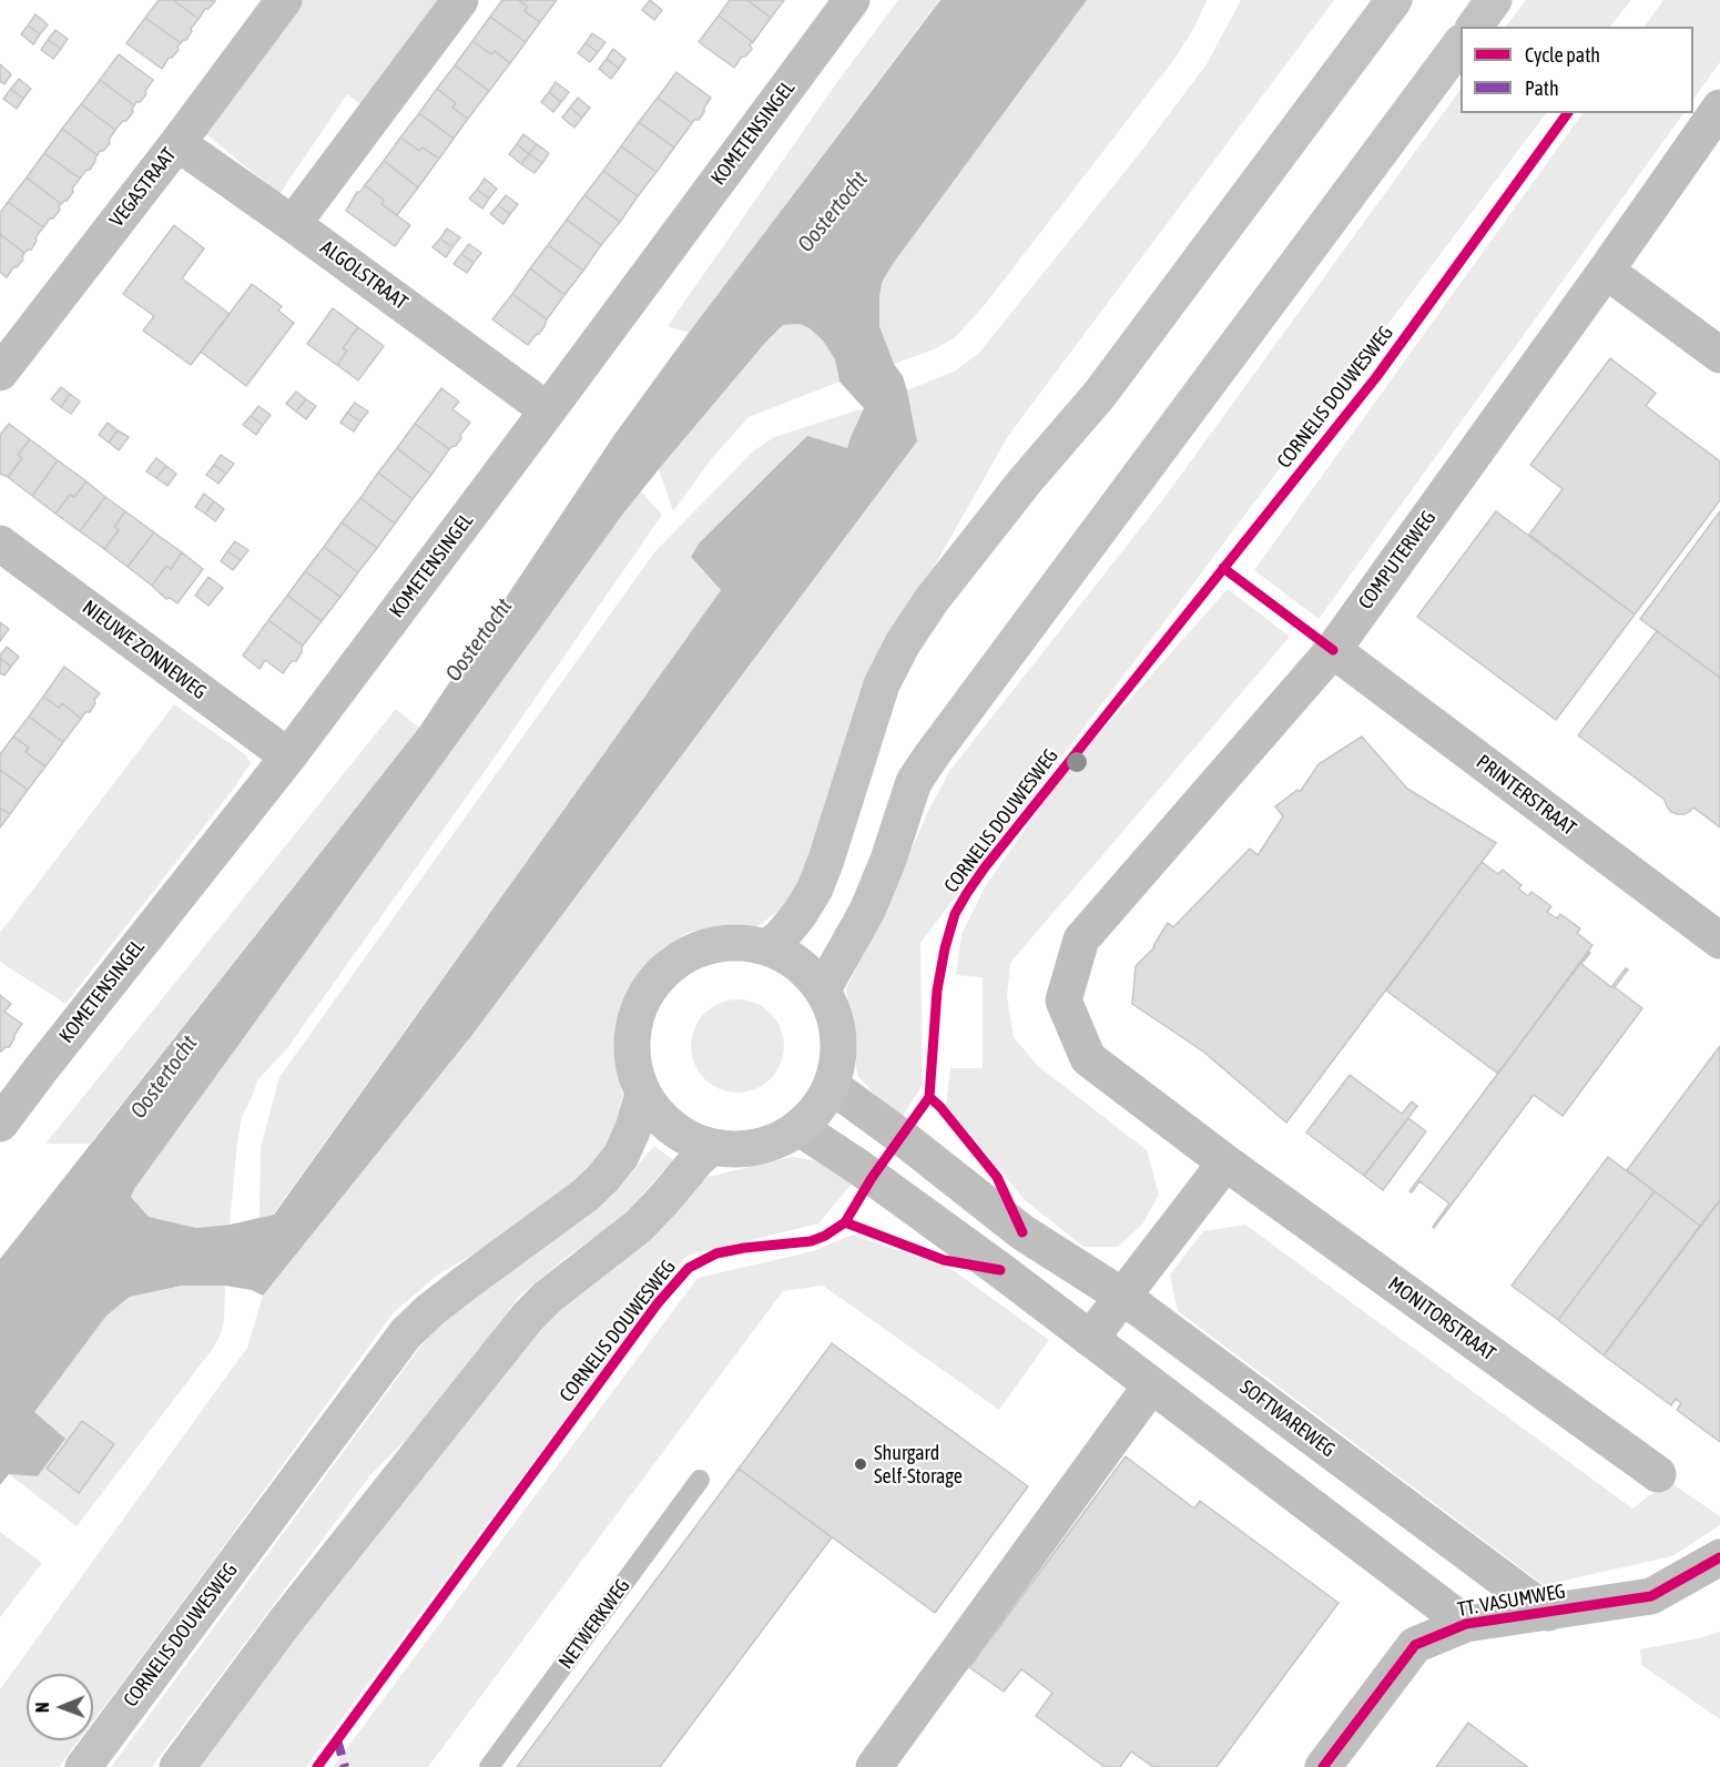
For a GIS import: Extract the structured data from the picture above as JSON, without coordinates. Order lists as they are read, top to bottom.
{
  "streets": {
    "main road": ["CORNELIS DOUWESWEG"],
    "street": [
      "KOMETENSINGEL",
      "VEGASTRAAT",
      "ALGOLSTRAAT",
      "COMPUTERWEG",
      "NIEUWE ZONNEWEG",
      "PRINTERSTRAAT",
      "MONITORSTRAAT",
      "SOFTWAREWEG",
      "TT. VASUMWEG"
    ],
    "lane": ["NETWERKWEG"]
  },
  "crossings": [
    ["KOMETENSINGEL", "ALGOLSTRAAT"],
    ["KOMETENSINGEL", "NIEUWE ZONNEWEG"],
    ["VEGASTRAAT", "ALGOLSTRAAT"],
    ["CORNELIS DOUWESWEG", "SOFTWAREWEG"],
    ["COMPUTERWEG", "PRINTERSTRAAT"],
    ["COMPUTERWEG", "MONITORSTRAAT"],
    ["SOFTWAREWEG", "TT. VASUMWEG"]
  ],
  "water": ["Oostertocht"],
  "places": ["Shurgard Self-Storage"],
  "legend": ["Cycle path", "Path"],
  "north": "left"
}
